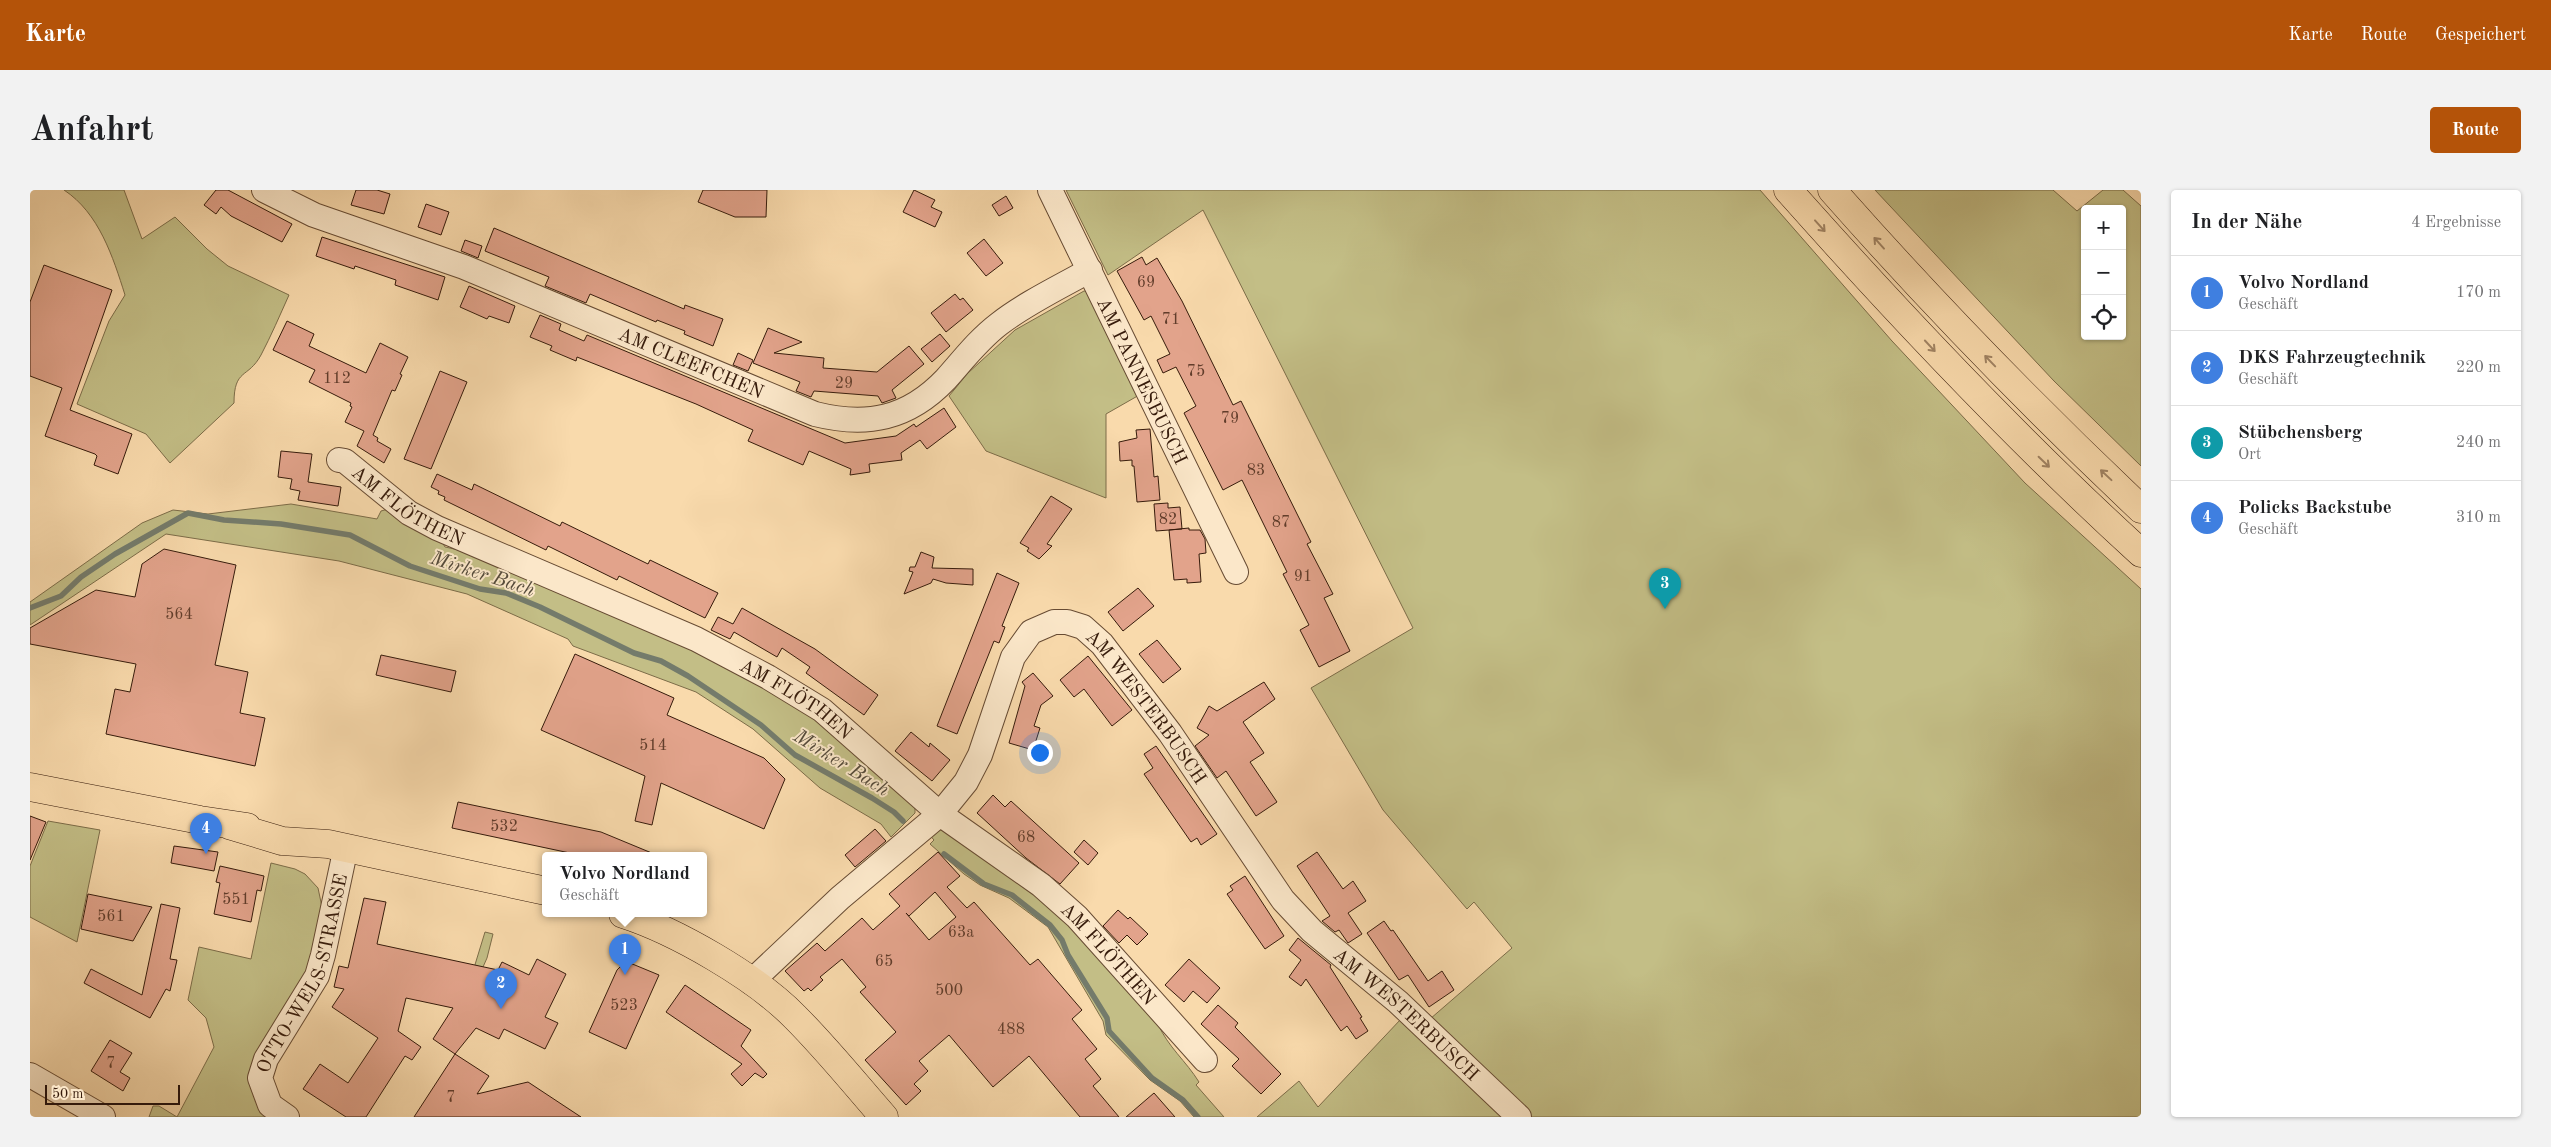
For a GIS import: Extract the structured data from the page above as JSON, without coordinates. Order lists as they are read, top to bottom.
{
  "streets": {
    "street": [
      "AM CLEEFCHEN",
      "AM PANNESBUSCH",
      "AM FLÖTHEN",
      "AM WESTERBUSCH",
      "OTTO-WELS-STRASSE"
    ]
  },
  "crossings": [
    ["AM CLEEFCHEN", "AM PANNESBUSCH"],
    ["AM FLÖTHEN", "AM WESTERBUSCH"]
  ],
  "water": ["Mirker Bach"],
  "house_numbers": [
    "69",
    "71",
    "75",
    "112",
    "29",
    "79",
    "83",
    "82",
    "87",
    "91",
    "564",
    "514",
    "532",
    "68",
    "551",
    "561",
    "63a",
    "65",
    "500",
    "523",
    "488",
    "7",
    "7"
  ],
  "scale_bar": "50 m",
  "page": {
    "header": "Karte",
    "nav": ["Karte", "Route", "Gespeichert"],
    "buttons": "Route",
    "title": "Anfahrt",
    "heading": ["In der Nähe", "4 Ergebnisse"],
    "map_buttons": ["+", "−"],
    "list": [
      {
        "mark": "1",
        "name": "Volvo Nordland",
        "note": "Geschäft",
        "value": "170 m"
      },
      {
        "mark": "2",
        "name": "DKS Fahrzeugtechnik",
        "note": "Geschäft",
        "value": "220 m"
      },
      {
        "mark": "3",
        "name": "Stübchensberg",
        "note": "Ort",
        "value": "240 m"
      },
      {
        "mark": "4",
        "name": "Policks Backstube",
        "note": "Geschäft",
        "value": "310 m"
      }
    ],
    "pins": [
      "3",
      "4",
      "1",
      "2"
    ],
    "popup": ["Volvo Nordland", "Geschäft"],
    "scale": "50 m"
  }
}
